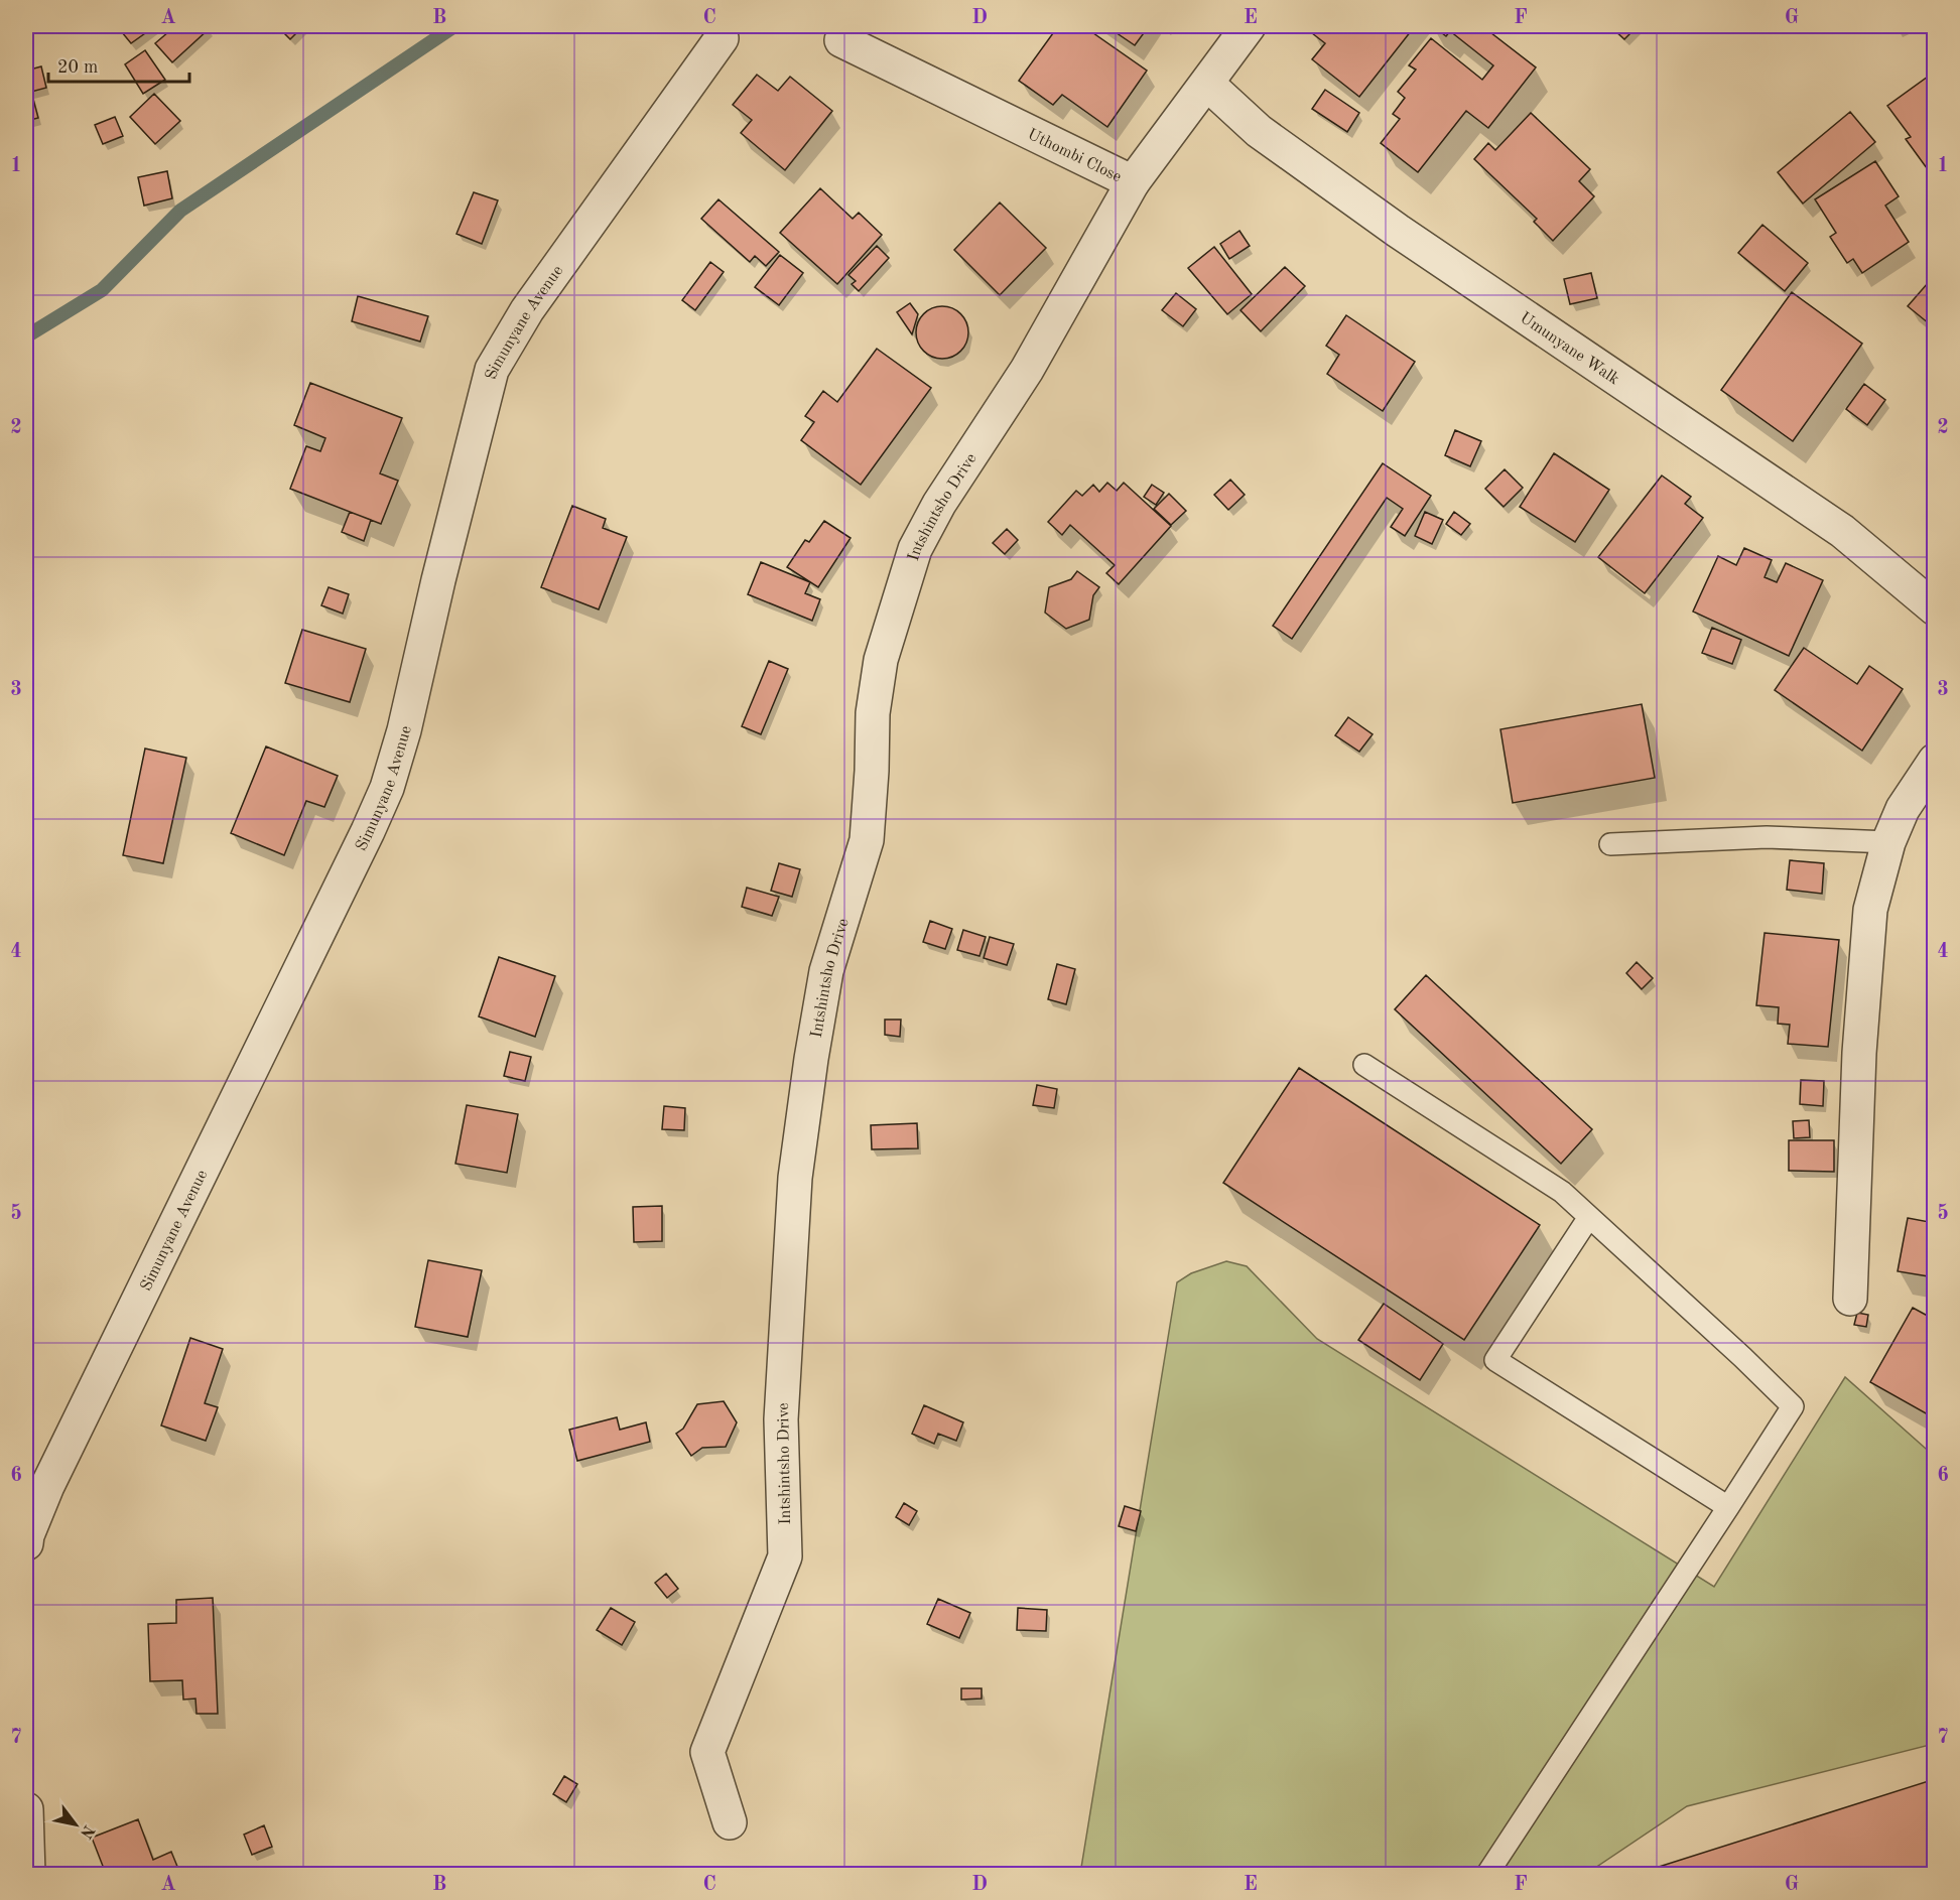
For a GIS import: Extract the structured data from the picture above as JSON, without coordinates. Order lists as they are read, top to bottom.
{
  "streets": {
    "street": [
      "Uthombi Close",
      "Simunyane Avenue",
      "Umunyane Walk",
      "Intshintsho Drive"
    ]
  },
  "crossings": [
    ["Uthombi Close", "Umunyane Walk"],
    ["Uthombi Close", "Intshintsho Drive"]
  ],
  "scale_bar": "20 m",
  "north": "bottom right",
  "grid": {
    "columns": [
      "A",
      "B",
      "C",
      "D",
      "E",
      "F",
      "G"
    ],
    "rows": [
      "1",
      "2",
      "3",
      "4",
      "5",
      "6",
      "7"
    ]
  }
}
